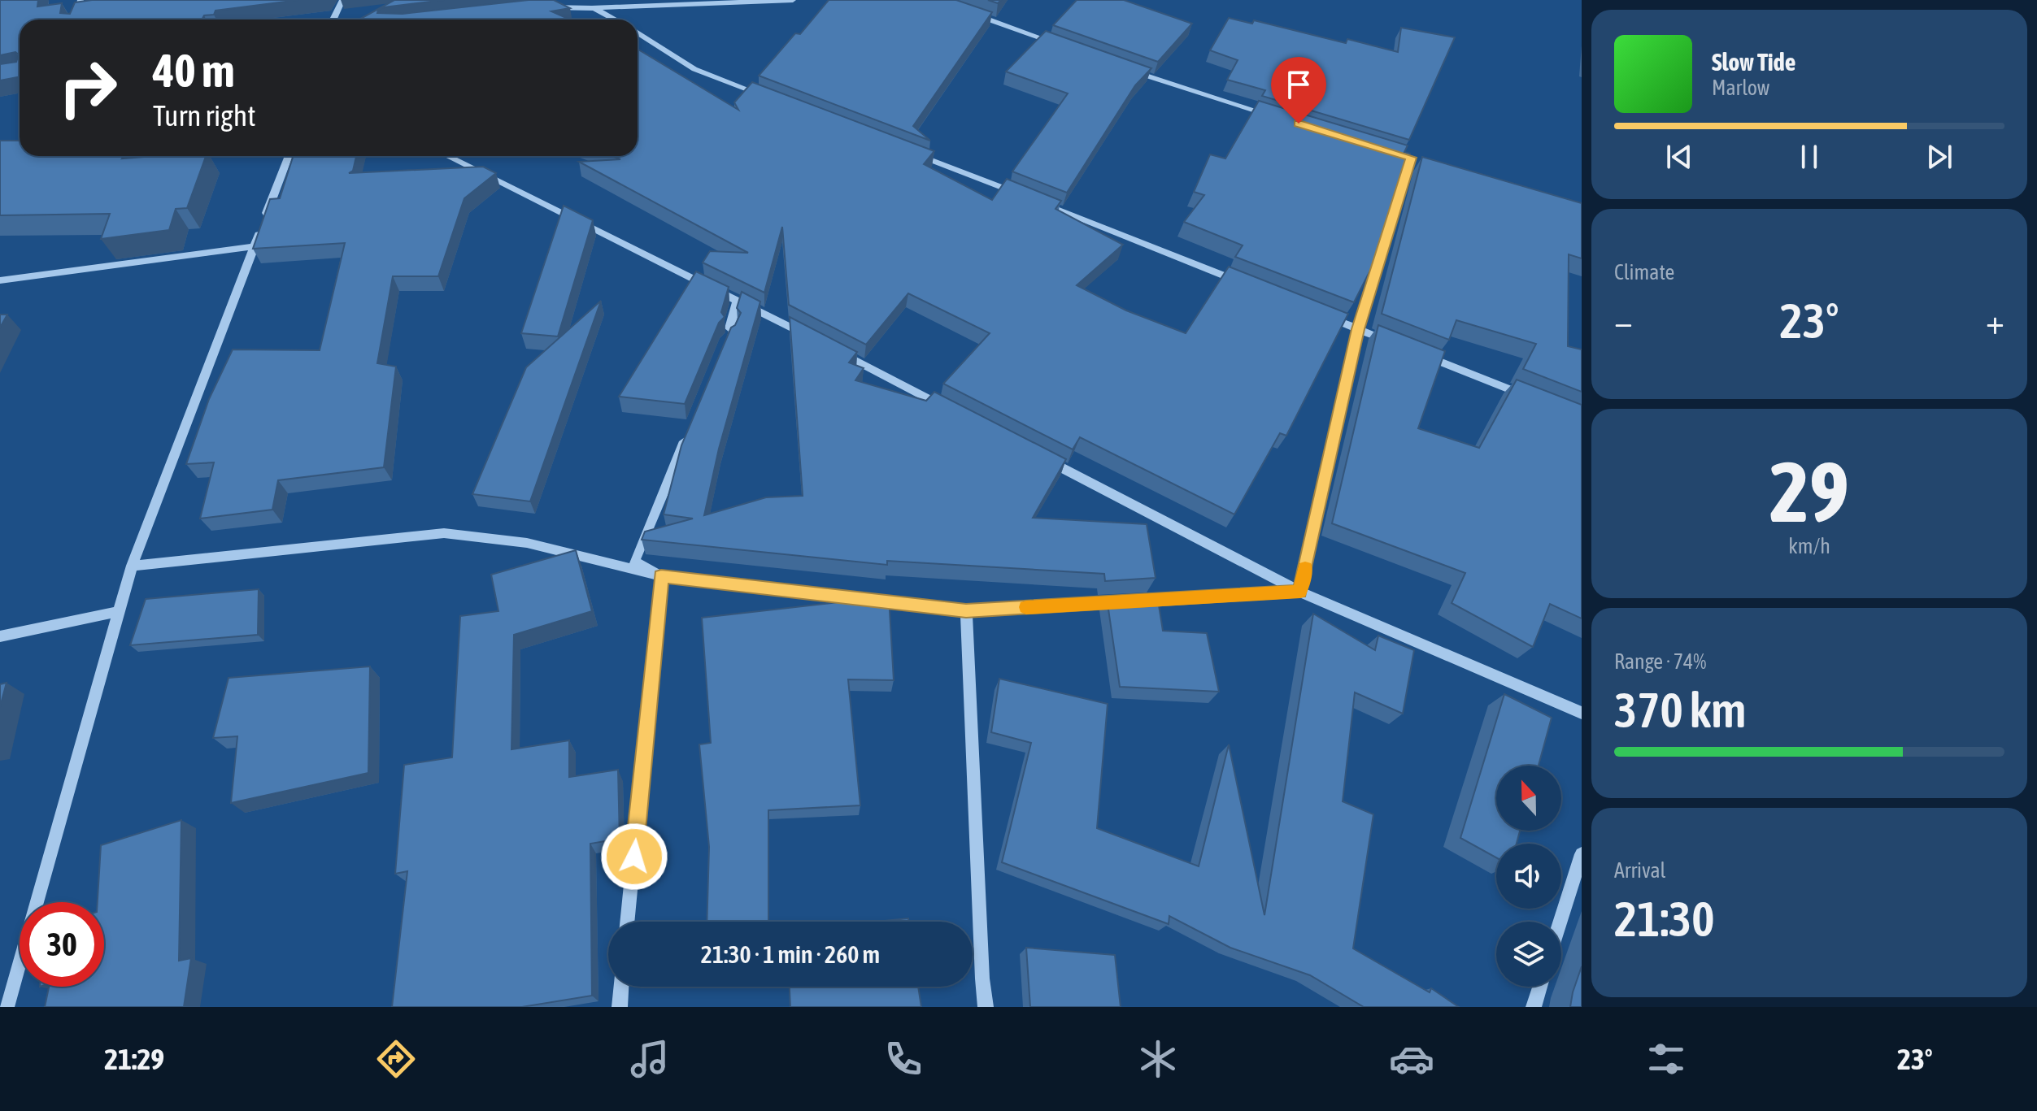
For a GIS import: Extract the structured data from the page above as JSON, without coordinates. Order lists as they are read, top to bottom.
{
  "north": "top",
  "page": {
    "turn": ["40 m", "Turn right"],
    "song": ["Slow Tide", "Marlow"],
    "tile": [
      "Climate",
      ["29", "km/h"],
      ["Range · 74%", "370 km"],
      ["Arrival", "21:30"]
    ],
    "heat": ["−", "23°", "+"],
    "limit": "30",
    "trip": "21:30 · 1 min · 260 m",
    "tabs": ["21:29", "23°"]
  }
}
